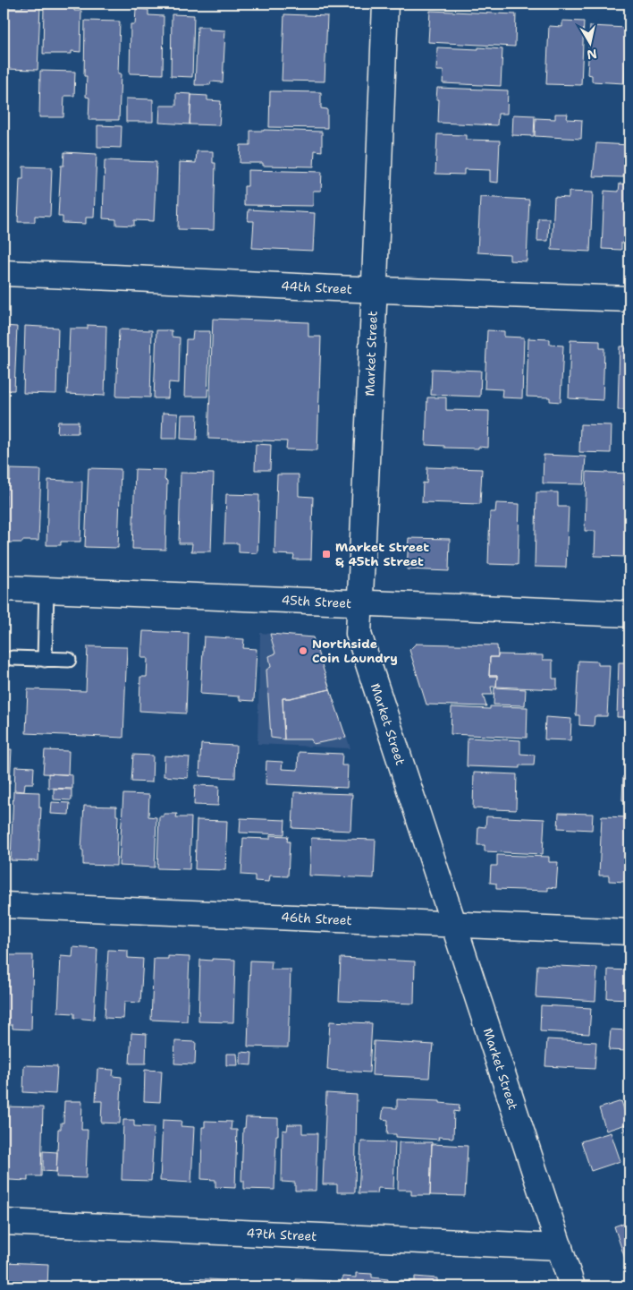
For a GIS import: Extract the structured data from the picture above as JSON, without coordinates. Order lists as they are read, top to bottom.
{
  "streets": {
    "street": [
      "44th Street",
      "Market Street",
      "45th Street",
      "46th Street",
      "47th Street"
    ]
  },
  "crossings": [
    ["44th Street", "Market Street"],
    ["Market Street", "45th Street"],
    ["Market Street", "46th Street"],
    ["Market Street", "47th Street"]
  ],
  "places": {
    "transit": ["Market Street & 45th Street"],
    "other": ["Northside Coin Laundry"]
  },
  "north": "bottom"
}
